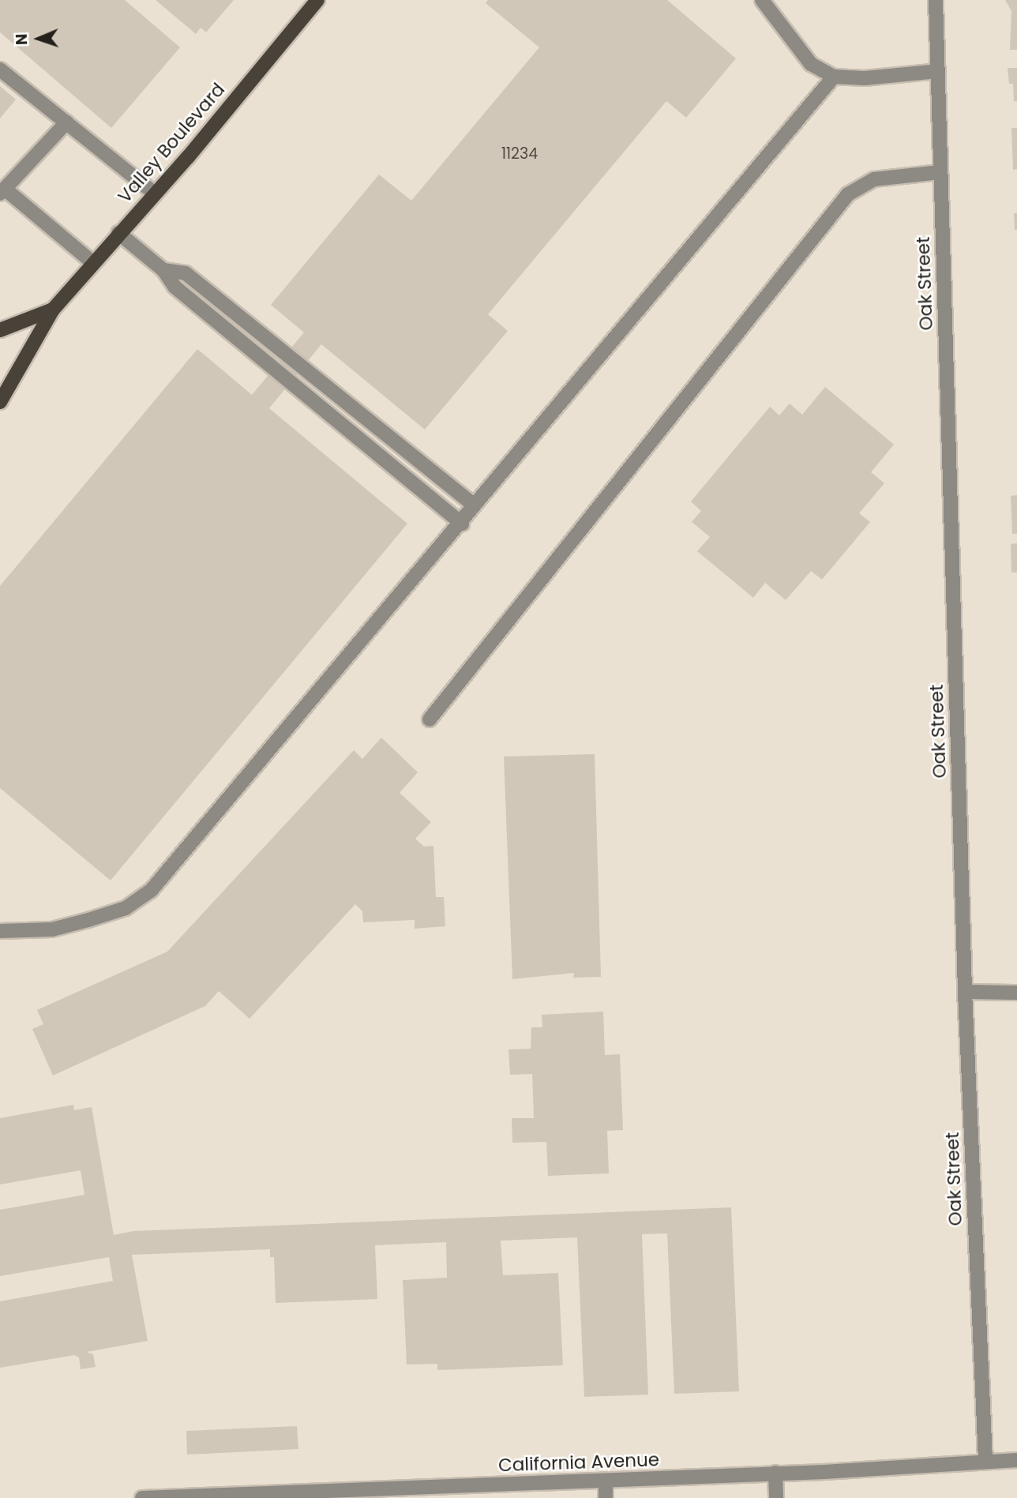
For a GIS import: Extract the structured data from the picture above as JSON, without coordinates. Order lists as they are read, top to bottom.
{
  "streets": {
    "main road": ["Valley Boulevard"],
    "street": ["Oak Street", "California Avenue"]
  },
  "crossings": [
    ["Oak Street", "California Avenue"]
  ],
  "house_numbers": ["11234"],
  "north": "left"
}
